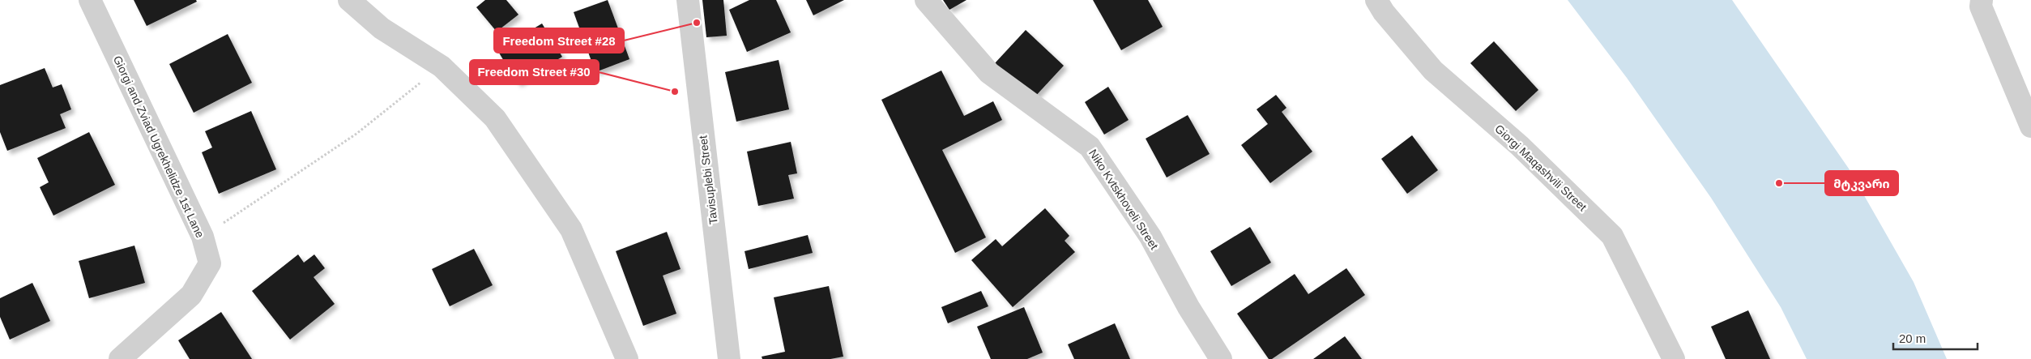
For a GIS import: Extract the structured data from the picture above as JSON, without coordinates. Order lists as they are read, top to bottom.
{
  "streets": {
    "street": [
      "Giorgi and Zviad Ugrekhelidze 1st Lane",
      "Giorgi Maqashvili Street",
      "Tavisuplebi Street",
      "Niko Kvtskhoveli Street"
    ]
  },
  "places": ["Freedom Street #28", "Freedom Street #30", "მტკვარი"],
  "scale_bar": "20 m"
}
